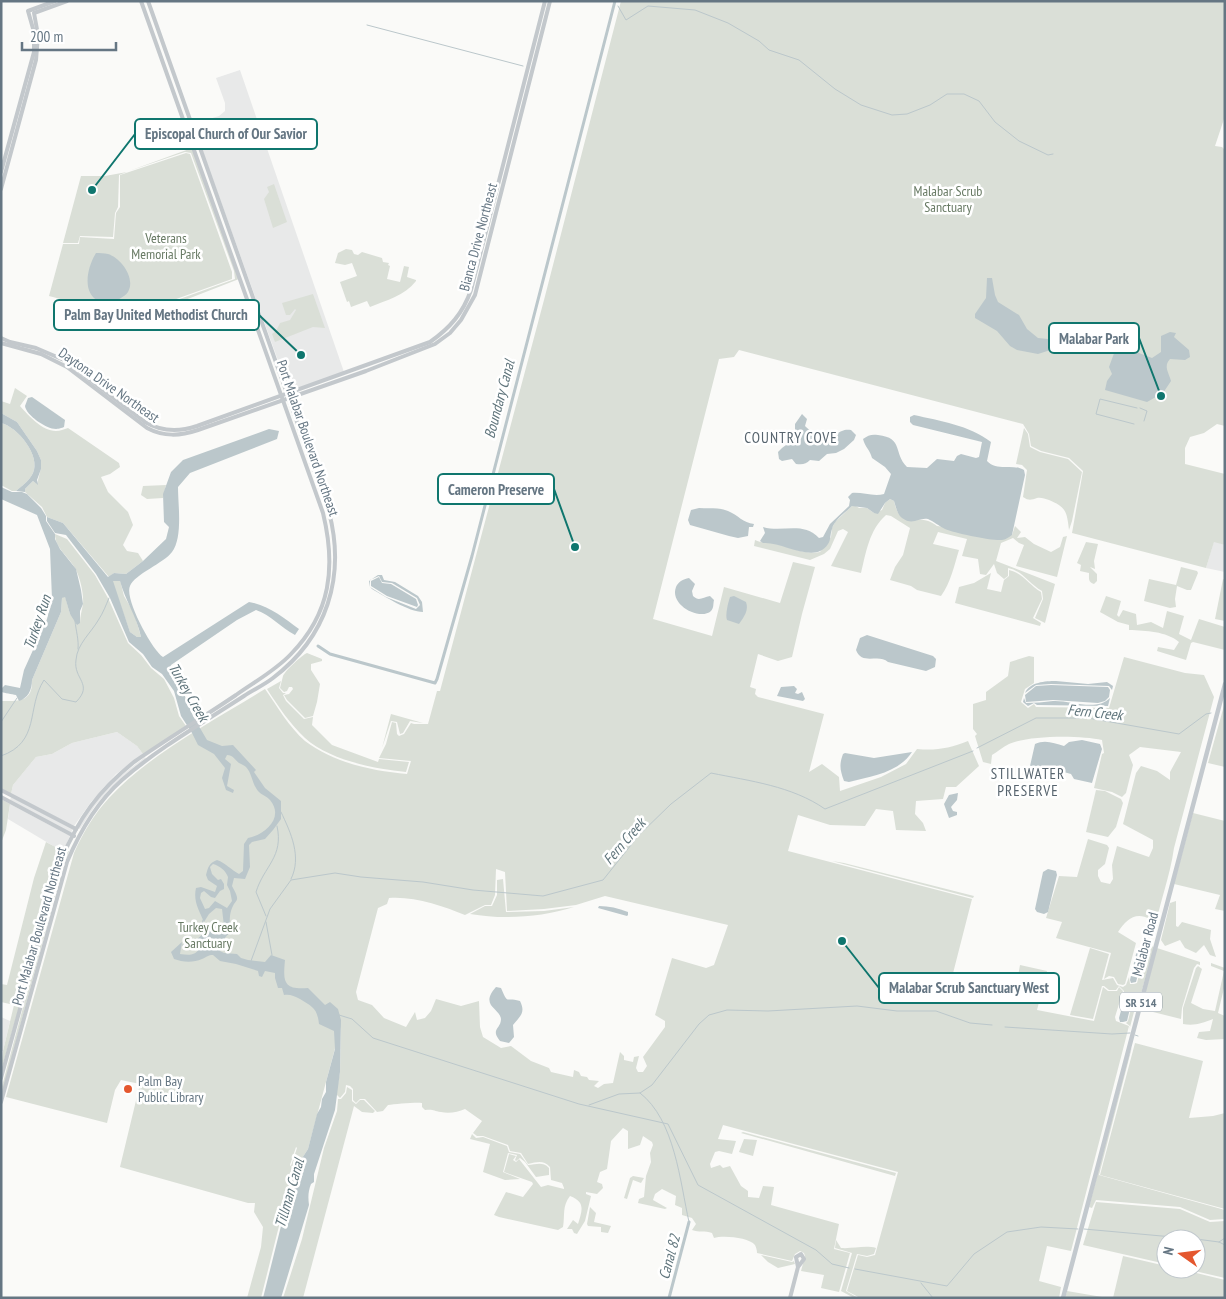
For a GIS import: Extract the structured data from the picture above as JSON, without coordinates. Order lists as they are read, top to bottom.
{
  "streets": {
    "main road": ["Malabar Road", "SR 514"],
    "street": ["Bianca Drive Northeast", "Daytona Drive Northeast", "Port Malabar Boulevard Northeast"]
  },
  "crossings": [
    ["Bianca Drive Northeast", "Daytona Drive Northeast"],
    ["Bianca Drive Northeast", "Port Malabar Boulevard Northeast"],
    ["Daytona Drive Northeast", "Port Malabar Boulevard Northeast"]
  ],
  "districts": ["COUNTRY COVE", "STILLWATER PRESERVE"],
  "water": [
    "Boundary Canal",
    "Turkey Run",
    "Turkey Creek",
    "Fern Creek",
    "Tillman Canal",
    "Canal 82"
  ],
  "parks": ["Malabar Scrub Sanctuary", "Veterans Memorial Park", "Turkey Creek Sanctuary"],
  "places": [
    "Episcopal Church of Our Savior",
    "Palm Bay United Methodist Church",
    "Malabar Park",
    "Cameron Preserve",
    "Malabar Scrub Sanctuary West",
    "Palm Bay Public Library"
  ],
  "scale_bar": "200 m",
  "north": "left"
}
